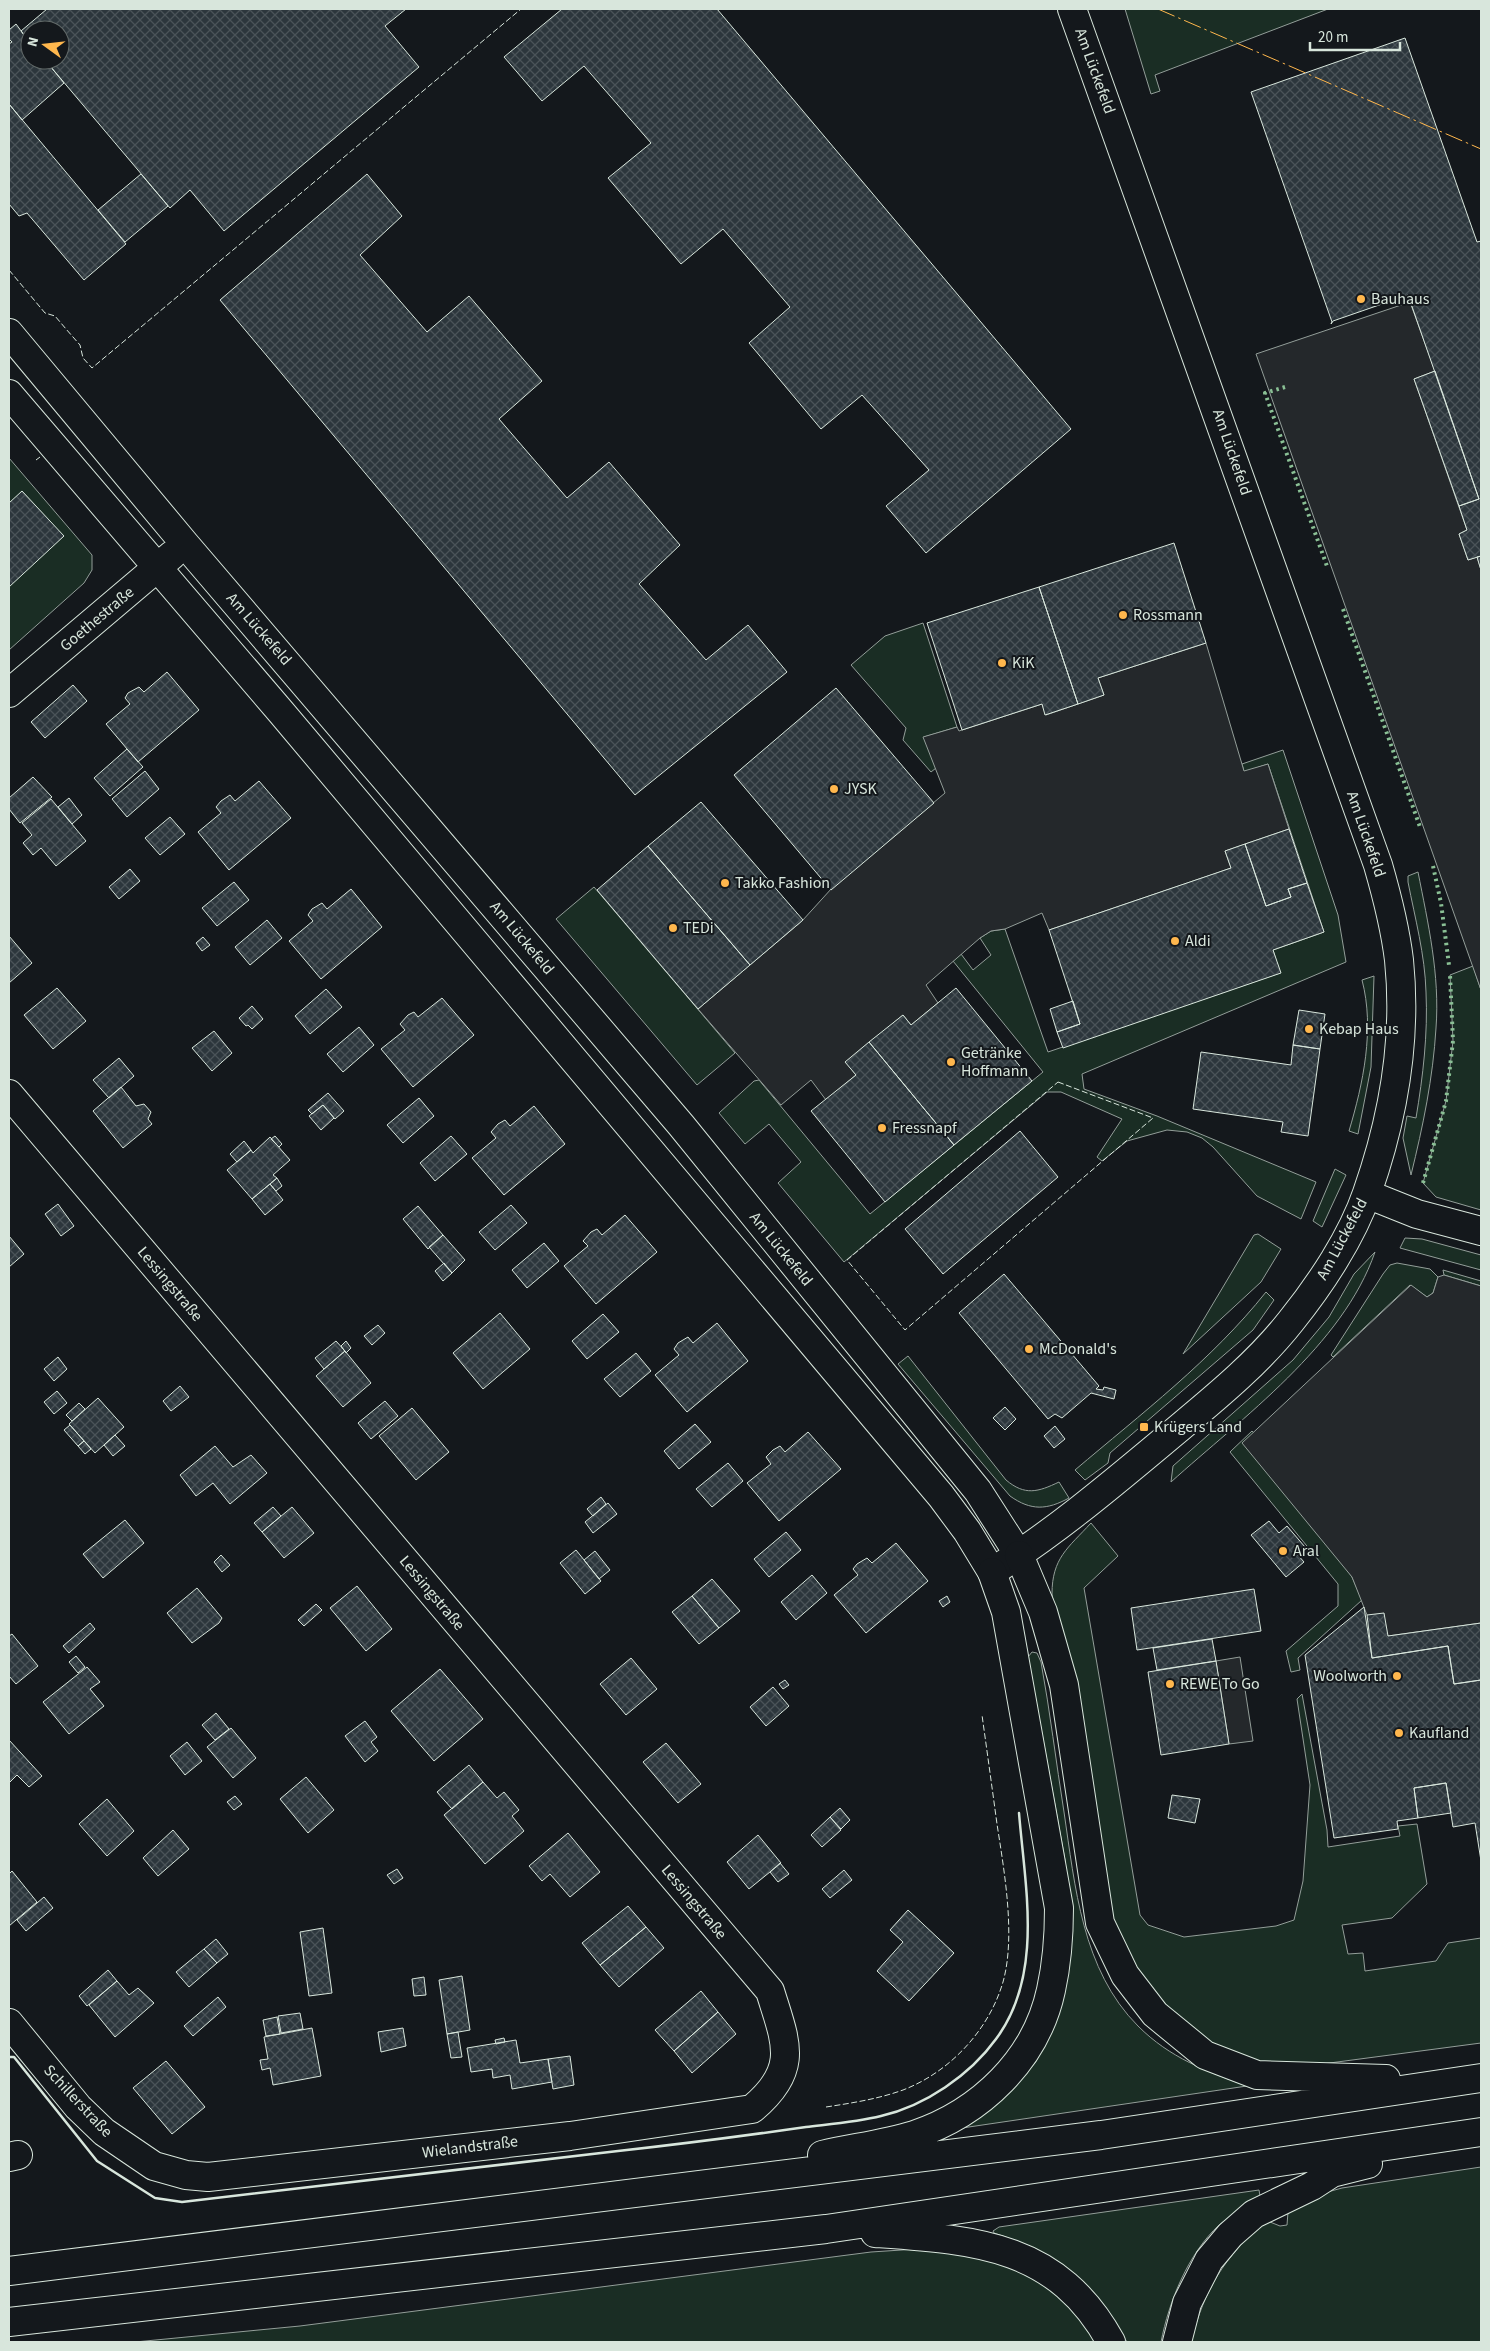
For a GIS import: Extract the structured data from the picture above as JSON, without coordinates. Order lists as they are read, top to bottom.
{
  "streets": {
    "main road": [
      "Am Lückefeld",
      "Goethestraße",
      "Lessingstraße",
      "Schillerstraße",
      "Wielandstraße"
    ]
  },
  "crossings": [
    ["Am Lückefeld", "Goethestraße"],
    ["Lessingstraße", "Wielandstraße"],
    ["Schillerstraße", "Wielandstraße"]
  ],
  "places": {
    "other": [
      "Bauhaus",
      "Rossmann",
      "KiK",
      "JYSK",
      "Takko Fashion",
      "TEDi",
      "Aldi",
      "Kebap Haus",
      "Getränke Hoffmann",
      "Fressnapf",
      "McDonald's",
      "Aral",
      "Woolworth",
      "REWE To Go",
      "Kaufland"
    ],
    "transit": ["Krügers Land"]
  },
  "scale_bar": "20 m",
  "north": "left"
}
